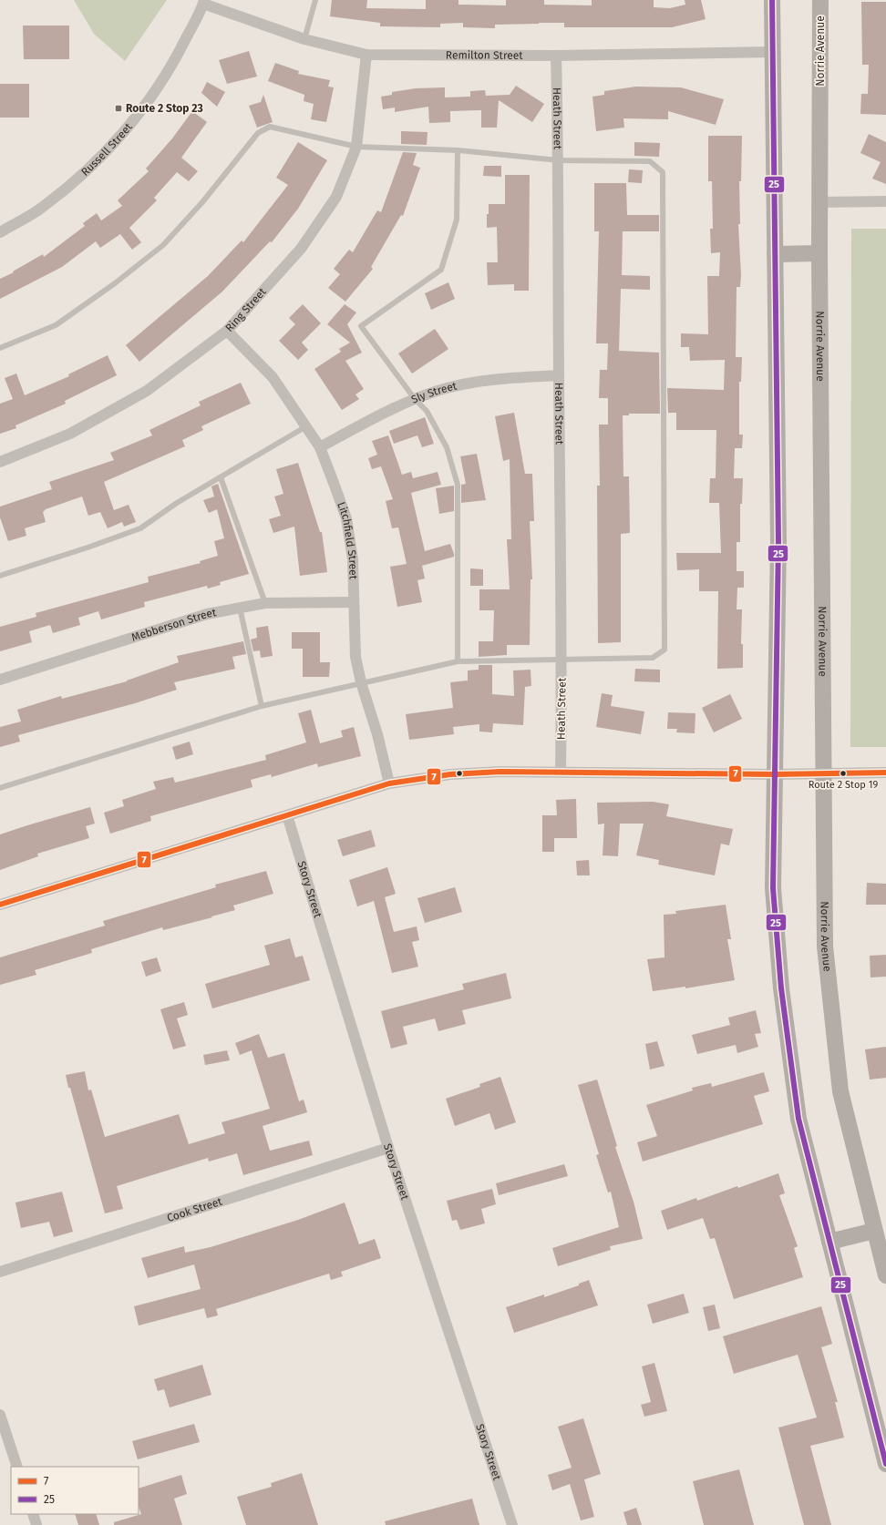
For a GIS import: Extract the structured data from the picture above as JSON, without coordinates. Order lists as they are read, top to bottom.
{
  "streets": {
    "main road": ["Norrie Avenue"],
    "street": [
      "Remilton Street",
      "Heath Street",
      "Russell Street",
      "Ring Street",
      "Sly Street",
      "Litchfield Street",
      "Mebberson Street",
      "Story Street",
      "Cook Street"
    ]
  },
  "crossings": [
    ["Remilton Street", "Heath Street"],
    ["Remilton Street", "Russell Street"],
    ["Remilton Street", "Ring Street"],
    ["Heath Street", "Sly Street"],
    ["Ring Street", "Litchfield Street"],
    ["Sly Street", "Litchfield Street"],
    ["Litchfield Street", "Mebberson Street"],
    ["Story Street", "Cook Street"]
  ],
  "places": {
    "transit": ["Route 2 Stop 23"],
    "other": ["Route 2 Stop 19"]
  },
  "lines": ["transit line 25", "transit line 7"],
  "legend": ["7", "25"]
}
